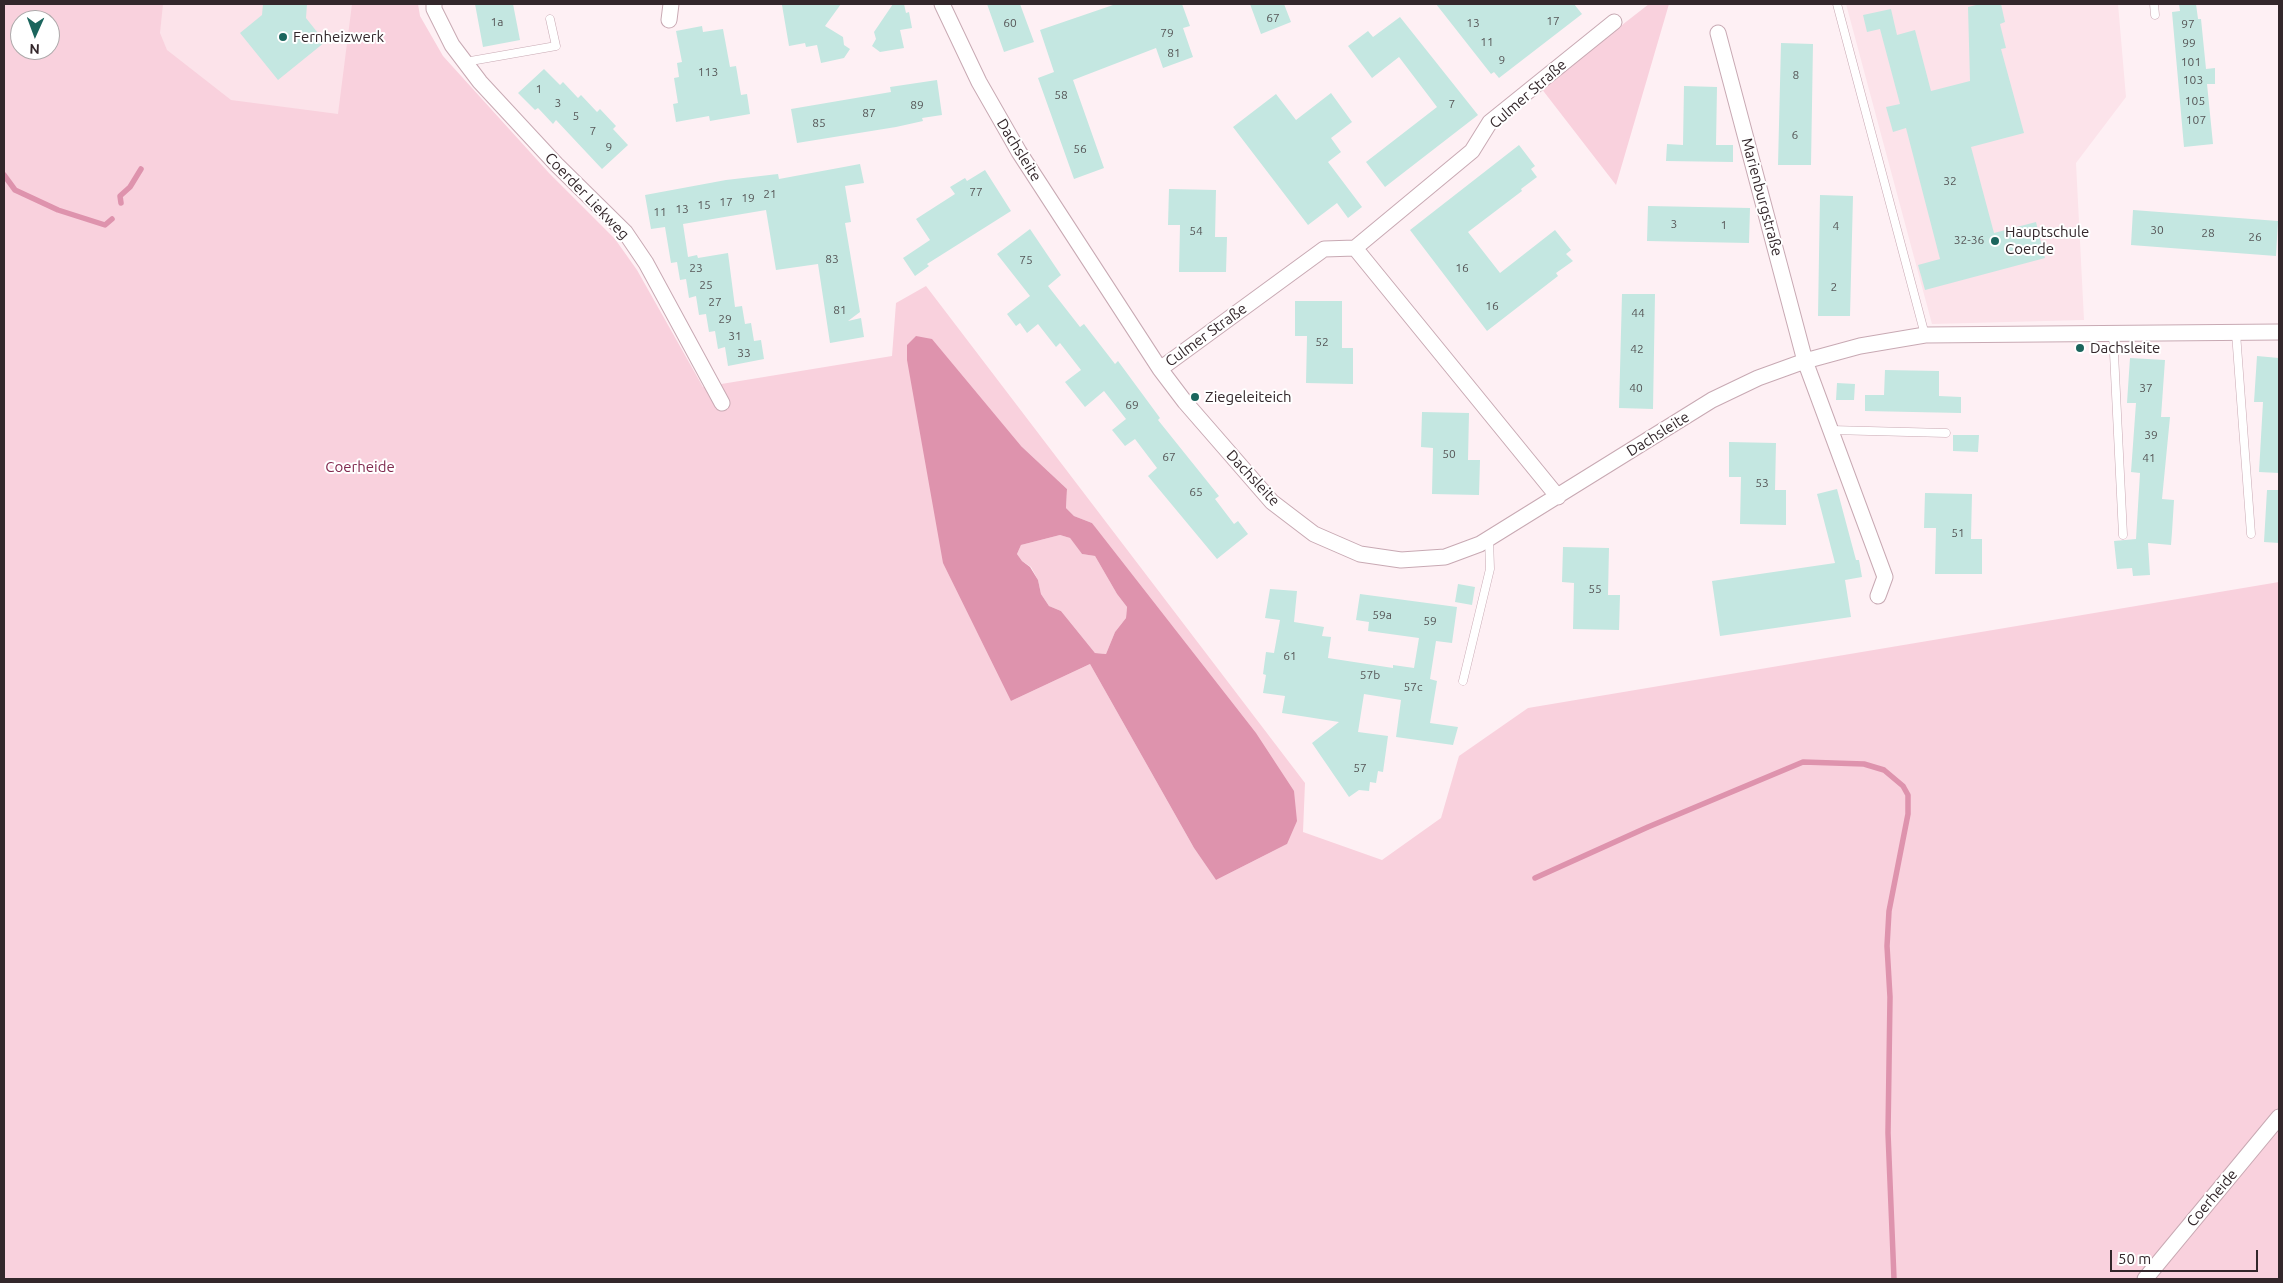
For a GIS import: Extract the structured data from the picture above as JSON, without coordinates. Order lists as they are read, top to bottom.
{
  "streets": {
    "street": [
      "Culmer Straße",
      "Dachsleite",
      "Coerder Liekweg",
      "Marienburgstraße",
      "Coerheide"
    ]
  },
  "crossings": [
    ["Culmer Straße", "Dachsleite"],
    ["Dachsleite", "Marienburgstraße"]
  ],
  "parks": ["Coerheide"],
  "places": [
    "Fernheizwerk",
    "Hauptschule Coerde",
    "Dachsleite",
    "Ziegeleiteich"
  ],
  "house_numbers": [
    "67",
    "17",
    "1a",
    "60",
    "13",
    "97",
    "79",
    "11",
    "99",
    "81",
    "9",
    "101",
    "113",
    "8",
    "103",
    "1",
    "58",
    "105",
    "3",
    "7",
    "89",
    "87",
    "5",
    "107",
    "85",
    "7",
    "6",
    "9",
    "56",
    "32",
    "77",
    "21",
    "19",
    "17",
    "15",
    "13",
    "11",
    "3",
    "1",
    "4",
    "30",
    "54",
    "28",
    "26",
    "32-36",
    "83",
    "75",
    "23",
    "16",
    "25",
    "2",
    "27",
    "16",
    "81",
    "44",
    "29",
    "31",
    "52",
    "42",
    "33",
    "40",
    "37",
    "69",
    "39",
    "50",
    "67",
    "41",
    "53",
    "65",
    "51",
    "55",
    "59a",
    "59",
    "61",
    "57b",
    "57c",
    "57"
  ],
  "scale_bar": "50 m",
  "north": "bottom"
}
